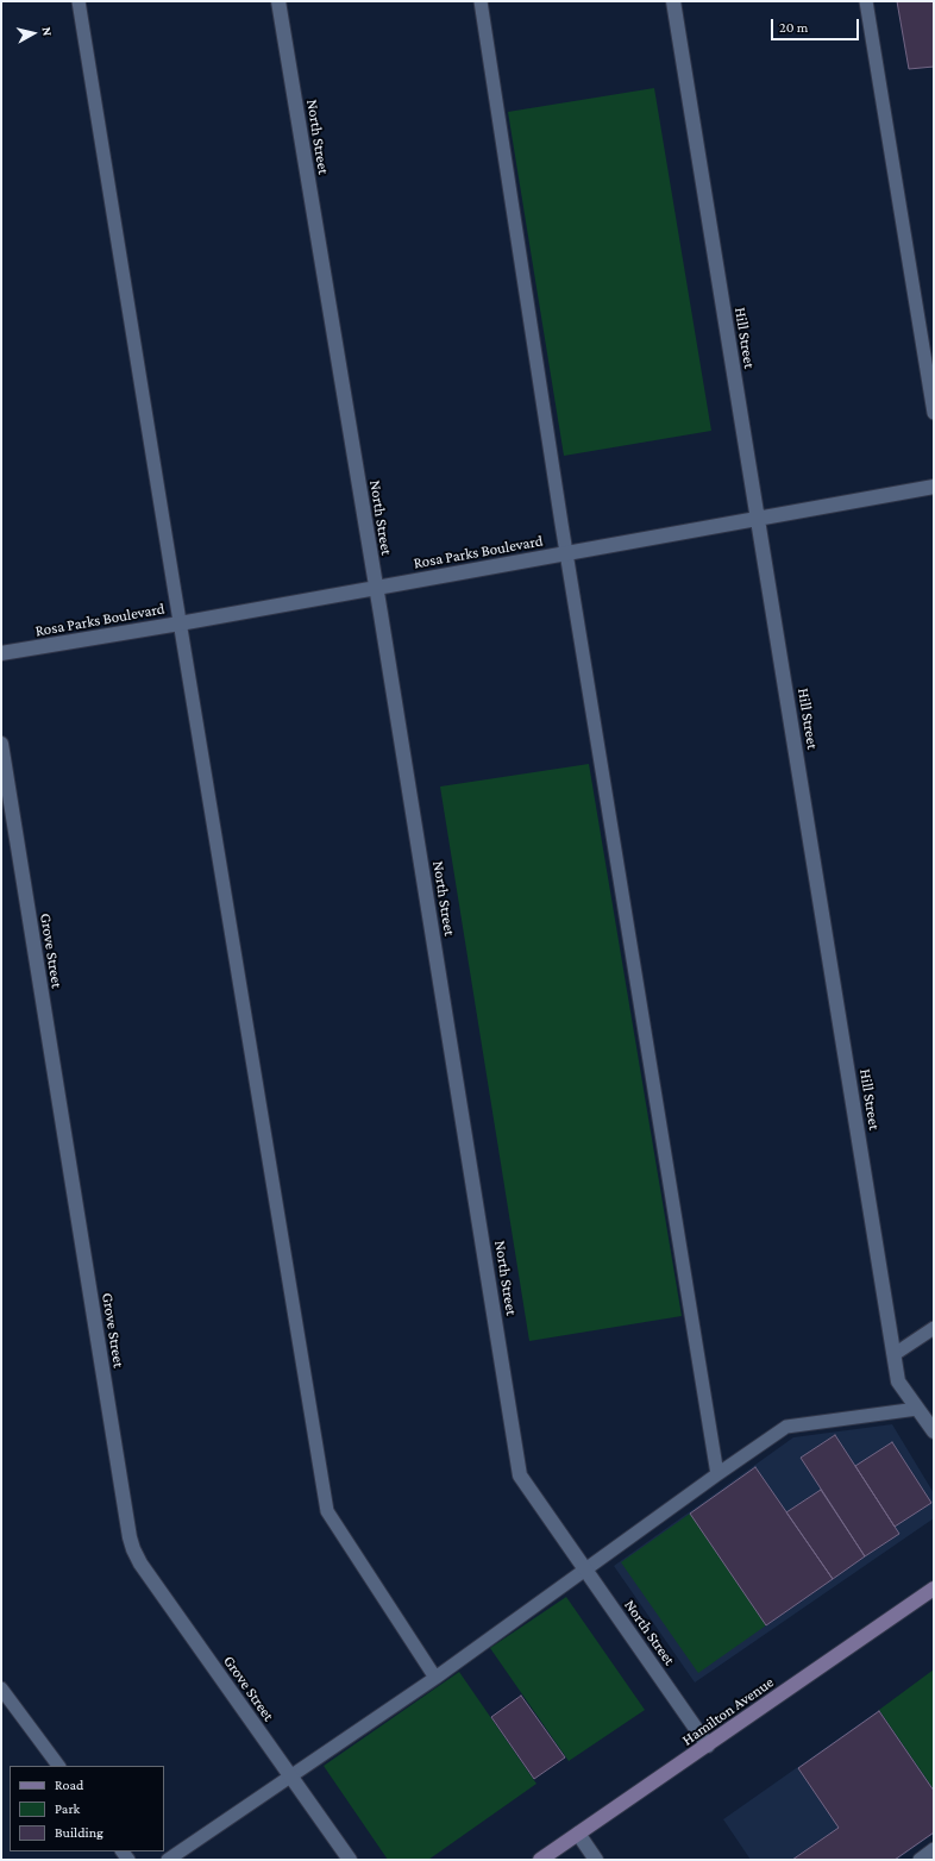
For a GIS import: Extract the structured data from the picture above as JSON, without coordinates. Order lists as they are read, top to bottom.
{
  "streets": {
    "main road": ["Hamilton Avenue"],
    "street": [
      "North Street",
      "Hill Street",
      "Rosa Parks Boulevard",
      "Grove Street"
    ]
  },
  "crossings": [
    ["North Street", "Rosa Parks Boulevard"],
    ["North Street", "Hamilton Avenue"],
    ["Hill Street", "Rosa Parks Boulevard"]
  ],
  "legend": ["Road", "Park", "Building"],
  "scale_bar": "20 m",
  "north": "right"
}
